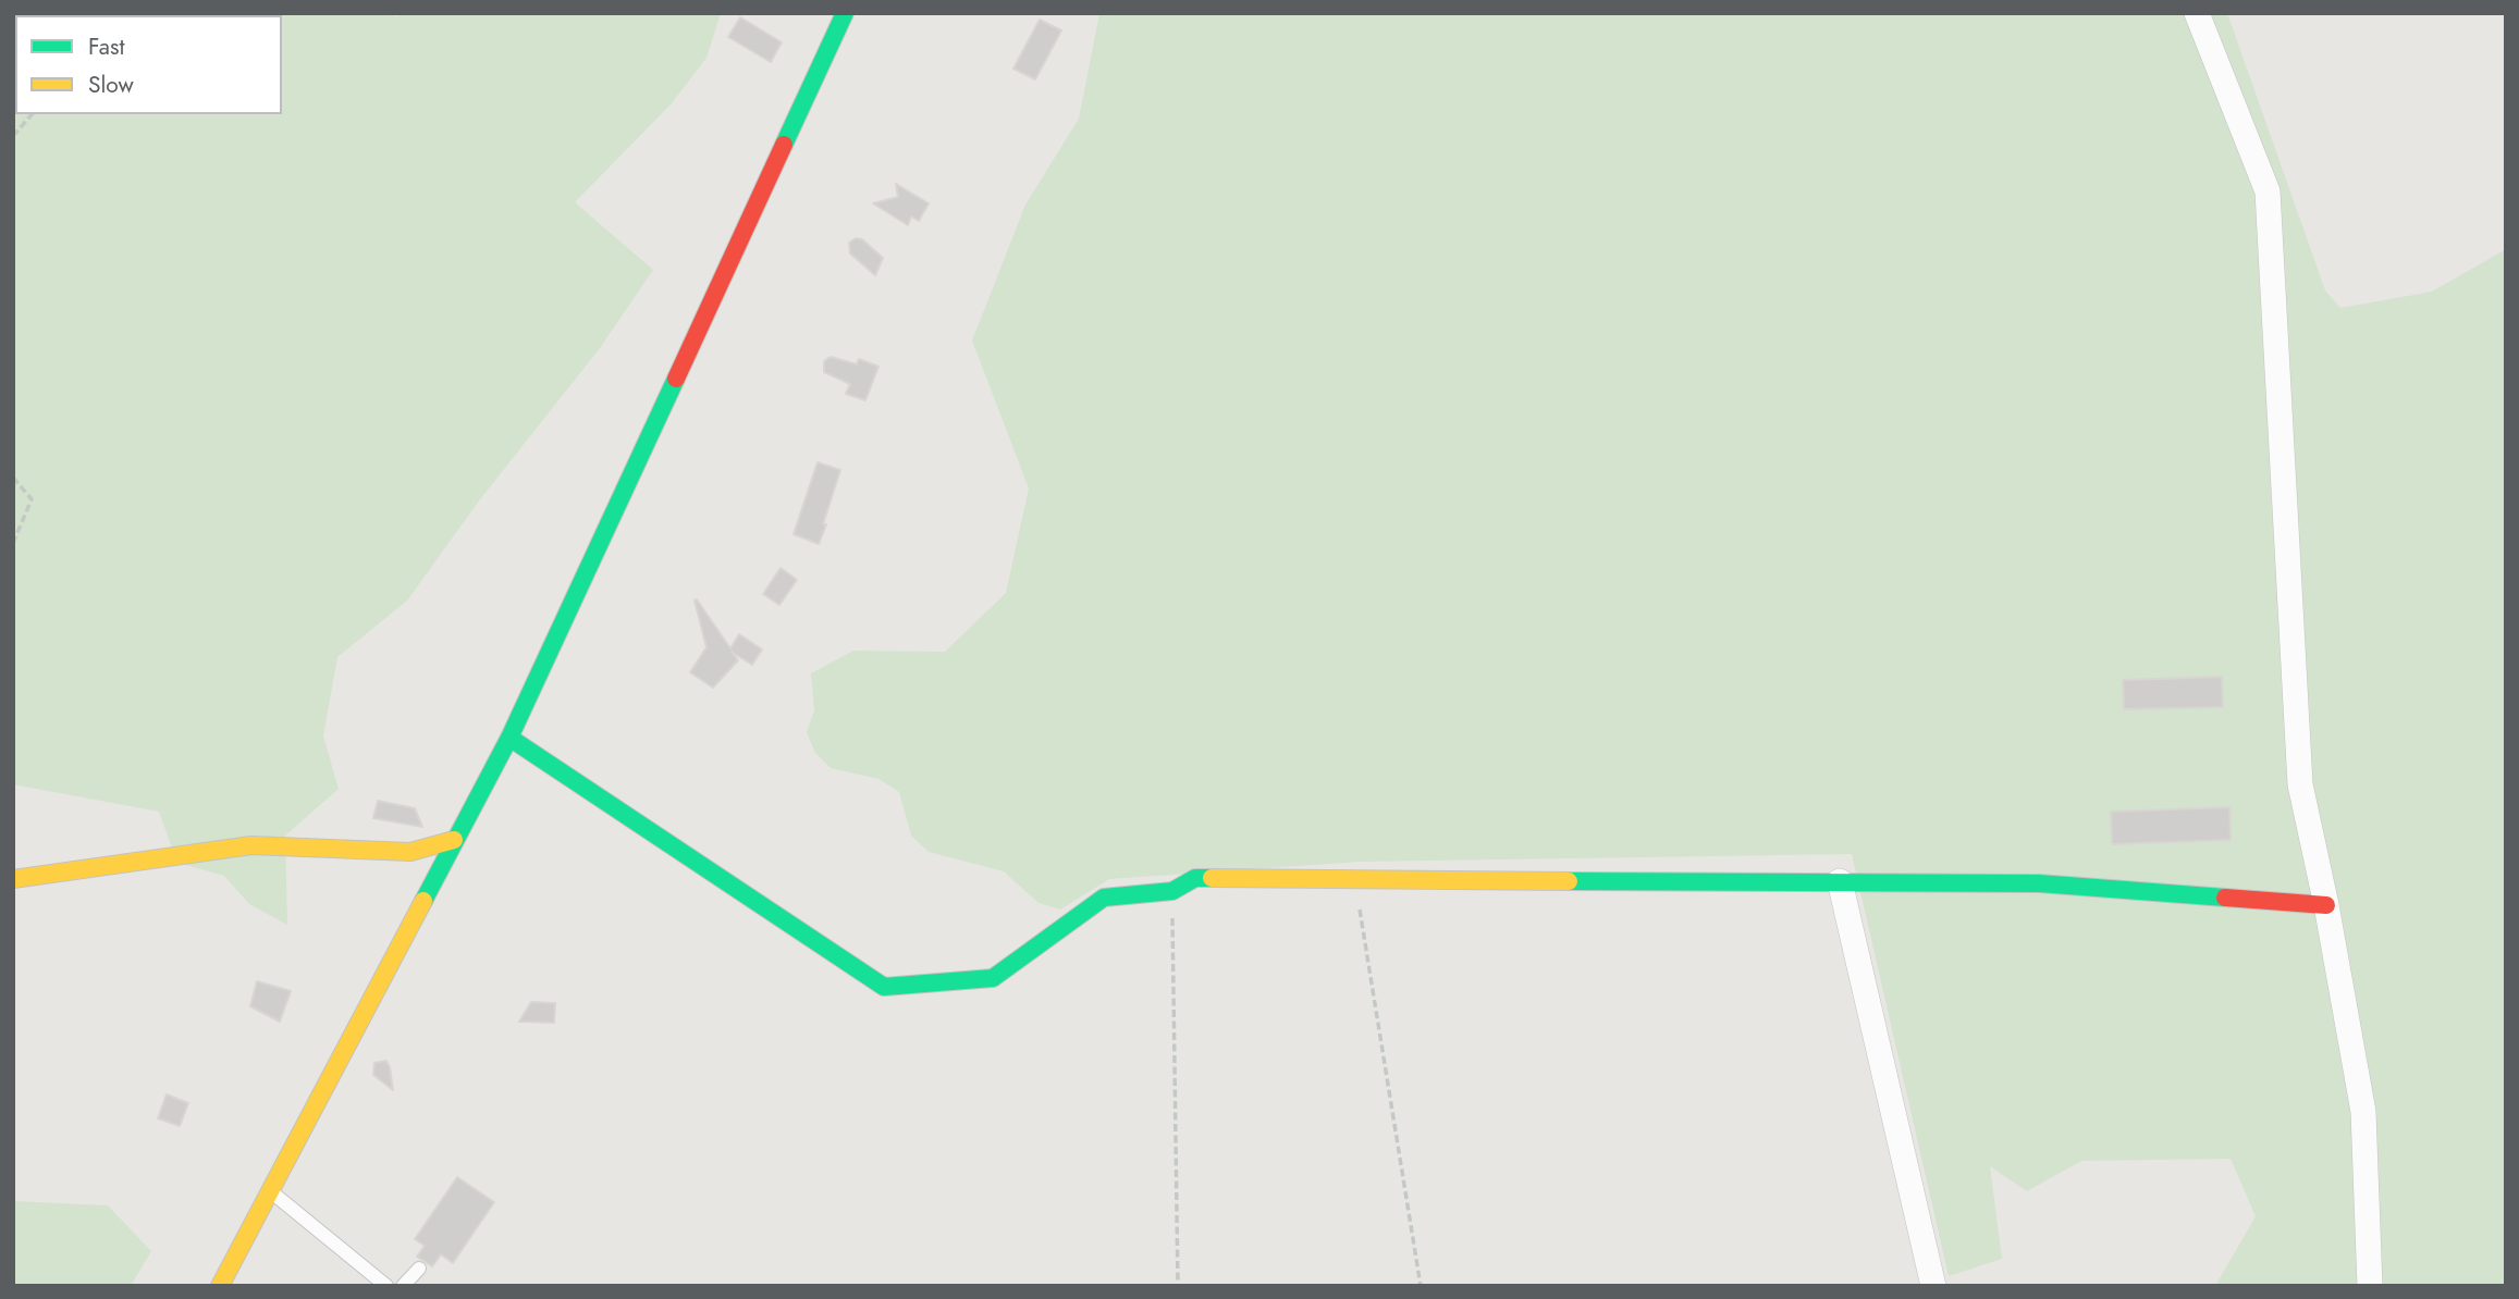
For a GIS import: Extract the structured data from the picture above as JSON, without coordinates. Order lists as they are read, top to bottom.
{
  "legend": ["Fast", "Slow"]
}
